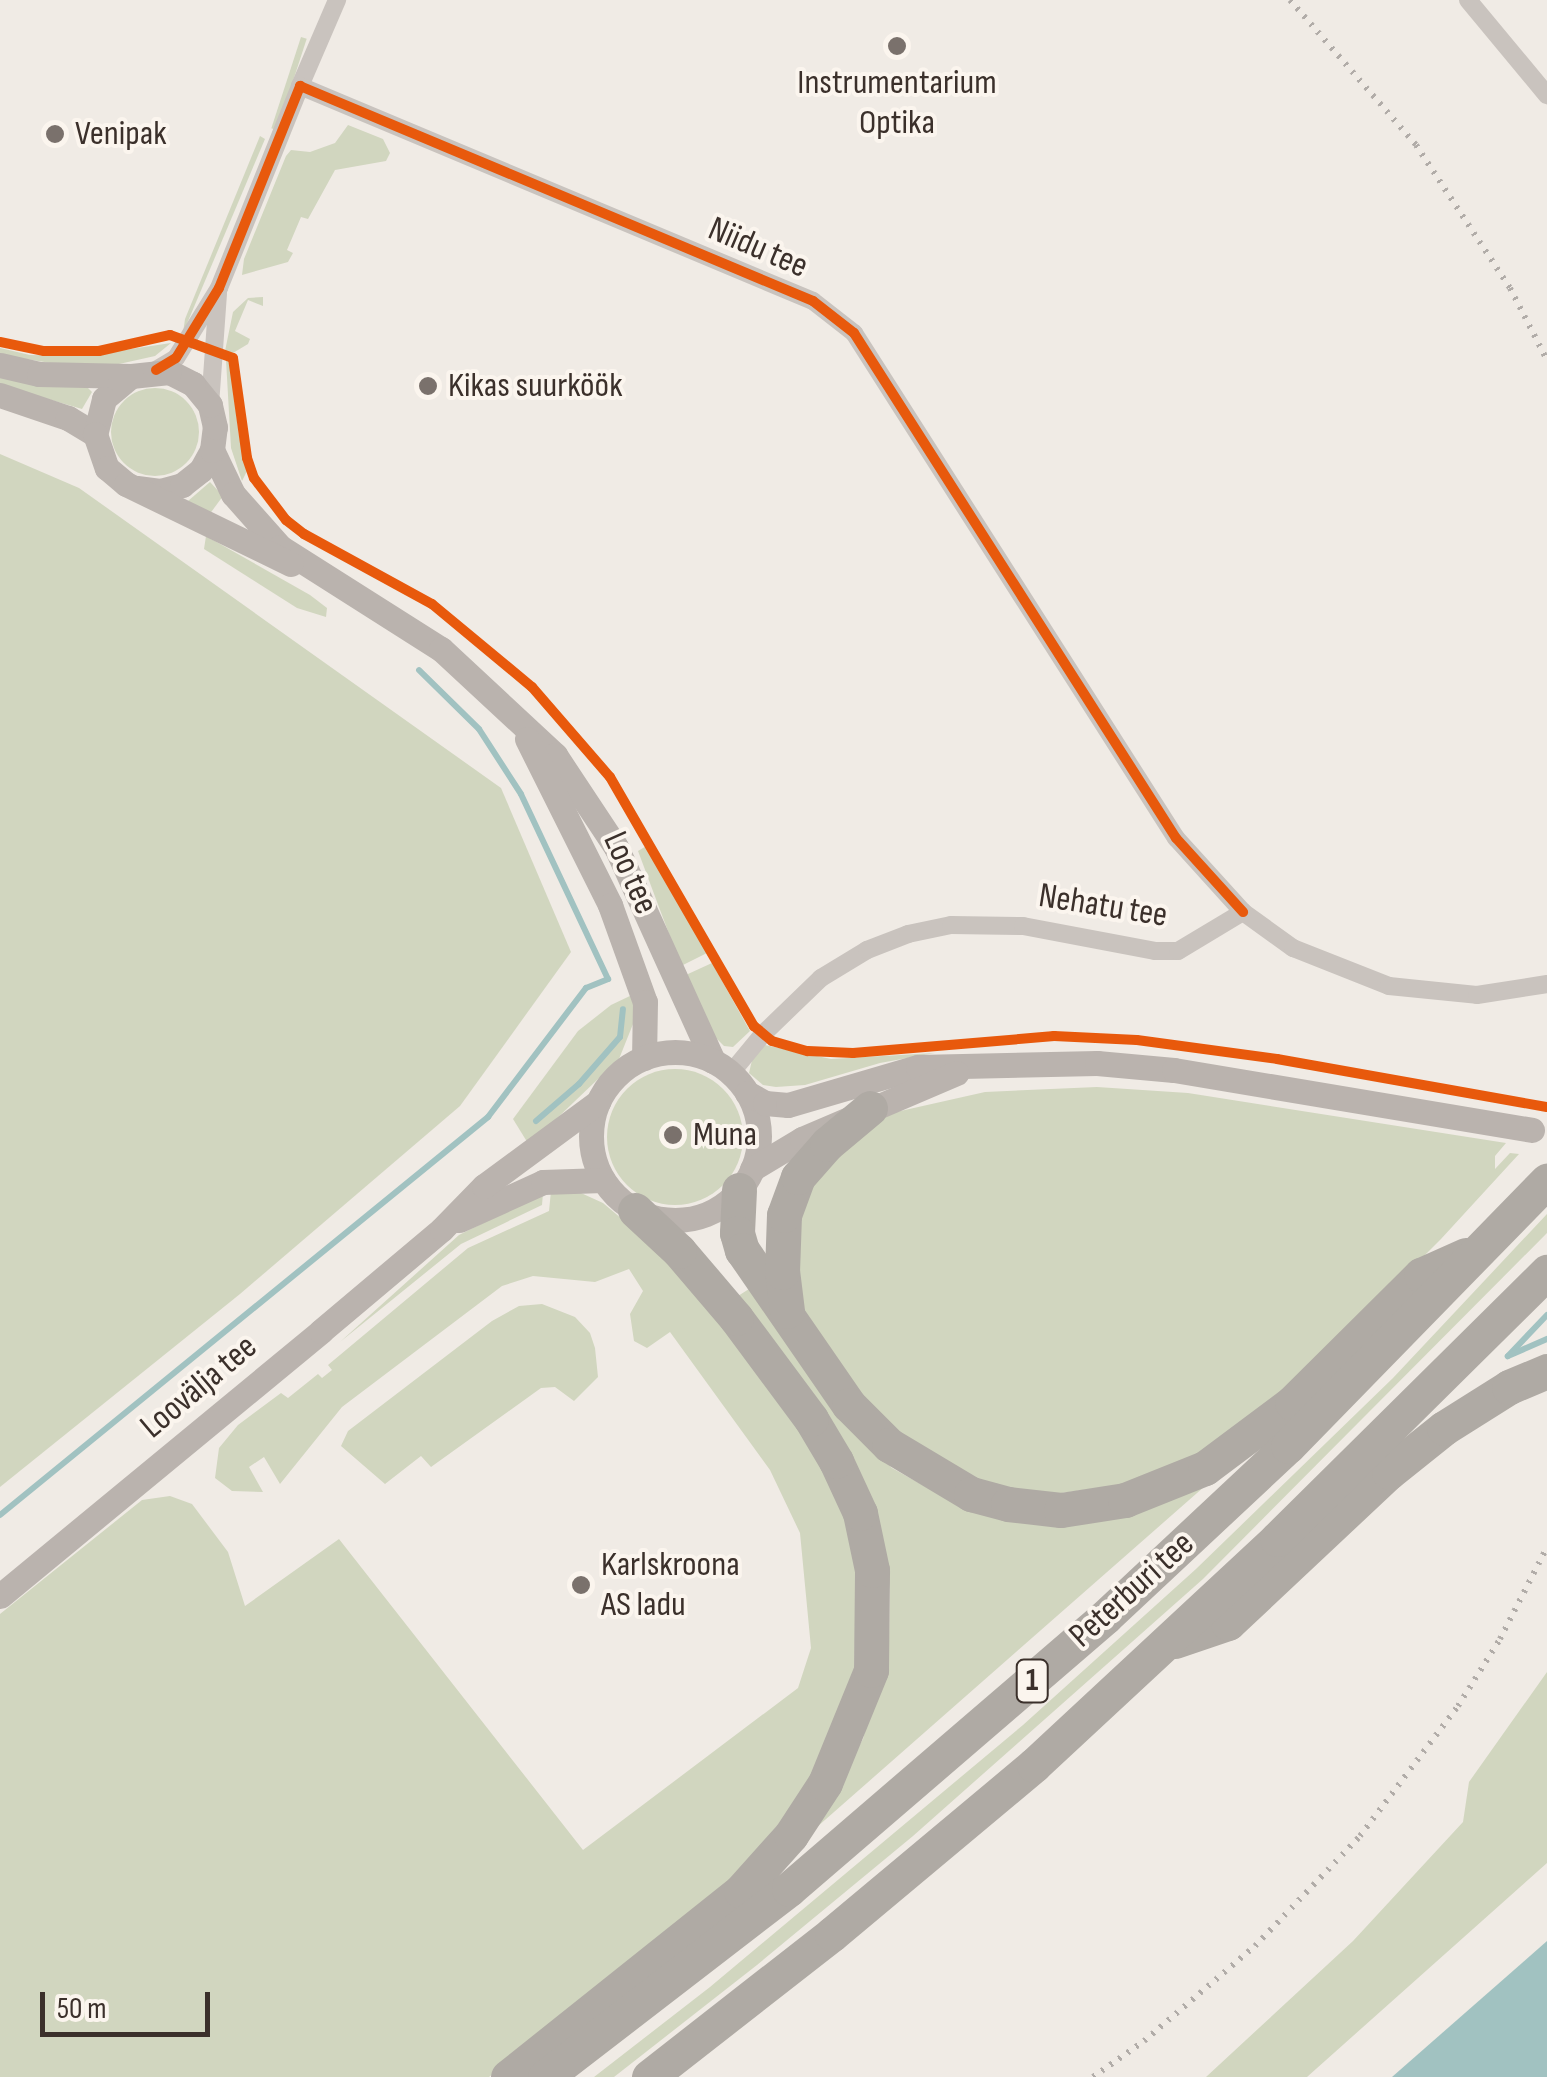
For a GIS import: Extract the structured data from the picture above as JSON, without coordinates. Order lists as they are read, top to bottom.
{
  "streets": {
    "highway": ["Peterburi tee", "1"],
    "street": [
      "Niidu tee",
      "Loo tee",
      "Nehatu tee",
      "Loovälja tee"
    ]
  },
  "crossings": [
    ["Niidu tee", "Nehatu tee"],
    ["Loo tee", "Nehatu tee"],
    ["Loo tee", "Loovälja tee"],
    ["Nehatu tee", "Loovälja tee"]
  ],
  "places": [
    "Instrumentarium Optika",
    "Venipak",
    "Kikas suurköök",
    "Muna",
    "Karlskroona AS ladu"
  ],
  "scale_bar": "50 m"
}
